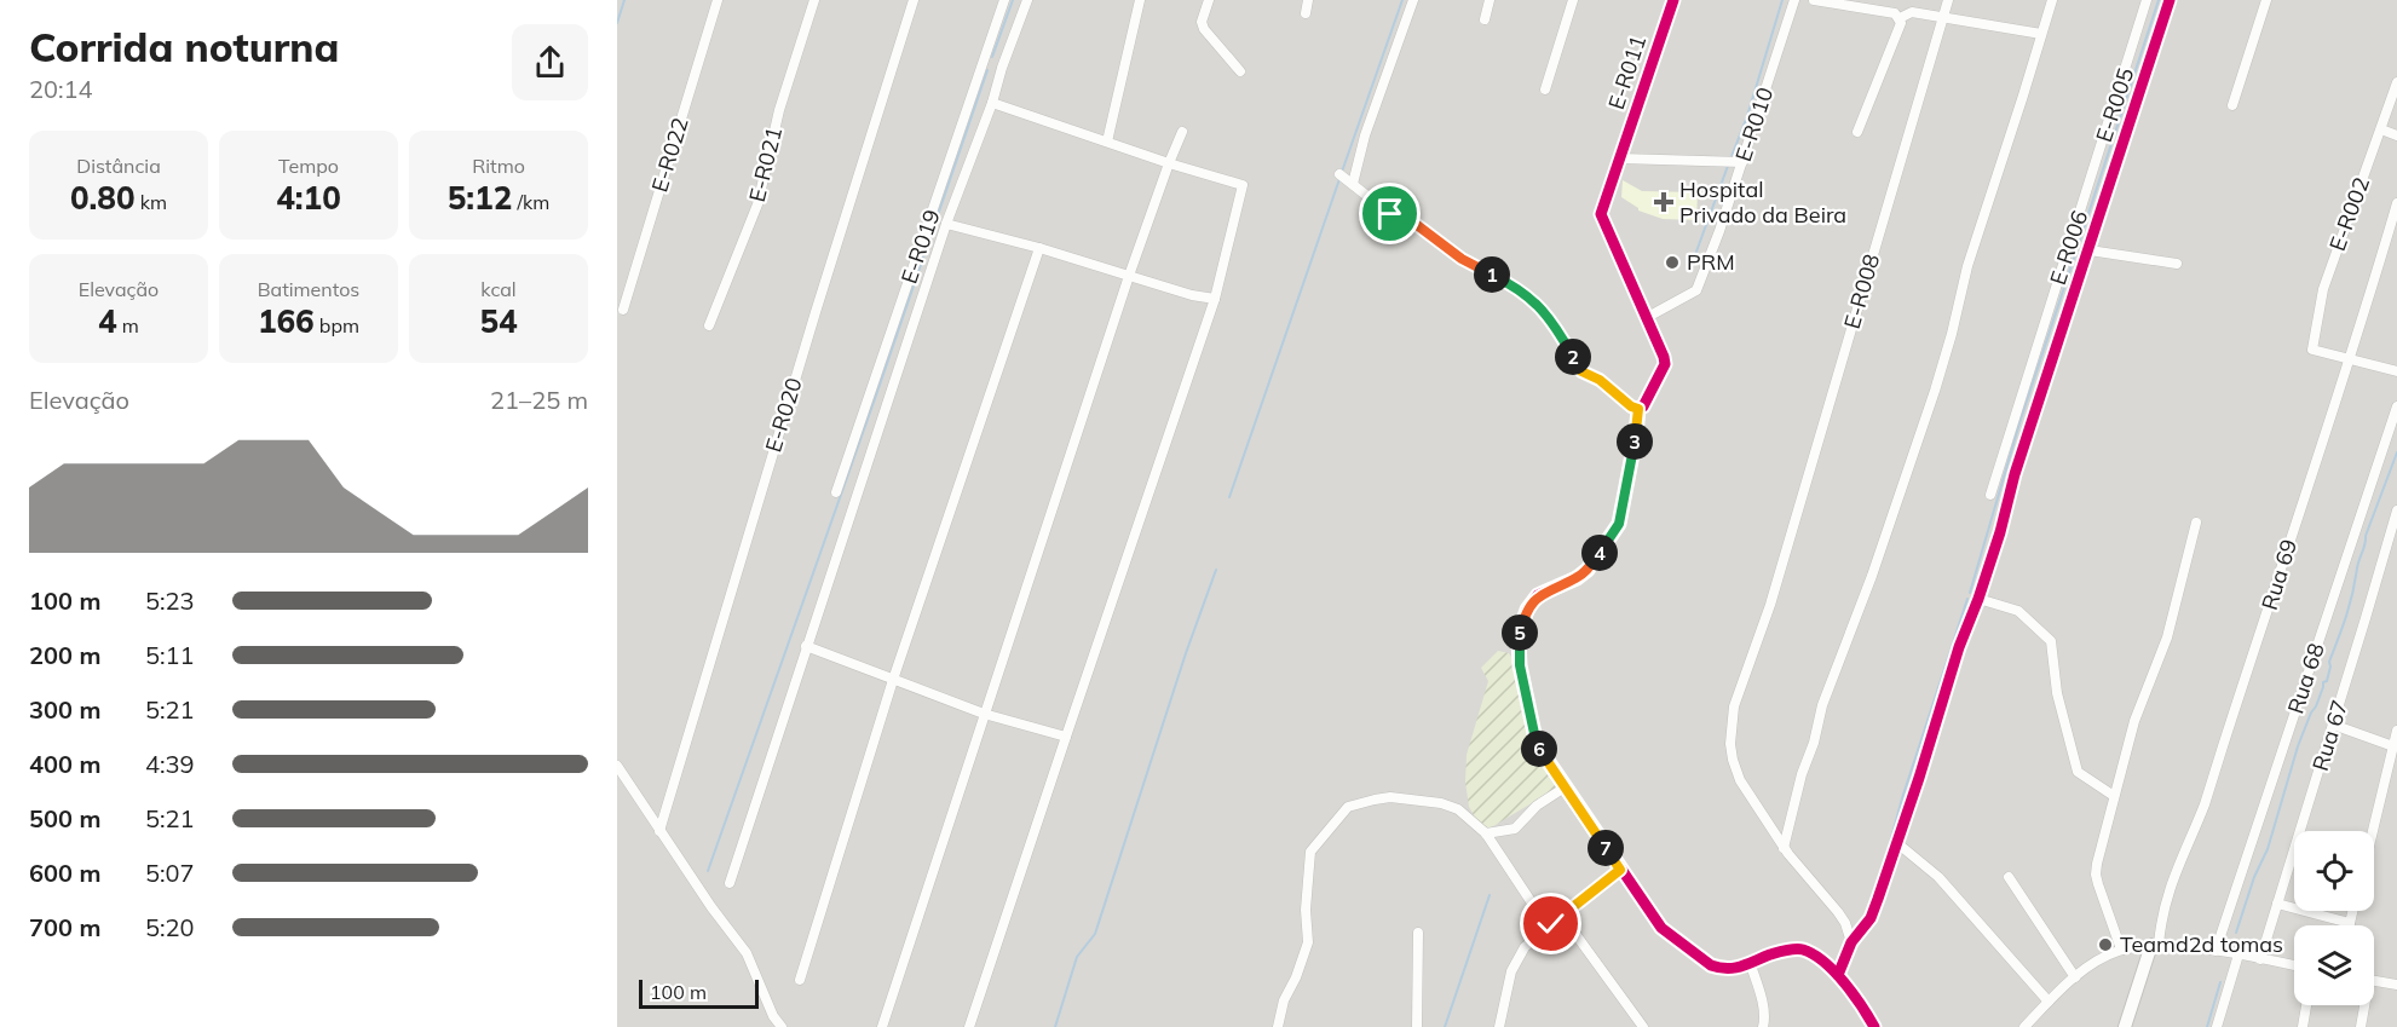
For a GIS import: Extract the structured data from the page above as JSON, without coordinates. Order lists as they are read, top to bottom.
{
  "streets": {
    "street": [
      "E-R011",
      "E-R005",
      "E-R010",
      "E-R022",
      "E-R021",
      "E-R002",
      "E-R019",
      "E-R006",
      "E-R008",
      "E-R020",
      "Rua 69",
      "Rua 68",
      "Rua 67"
    ]
  },
  "crossings": [
    ["E-R011", "E-R010"],
    ["E-R005", "E-R008"],
    ["E-R002", "Rua 69"]
  ],
  "places": {
    "health": ["Hospital Privado da Beira"],
    "other": ["PRM", "Teamd2d tomas"]
  },
  "scale_bar": "100 m",
  "page": {
    "heading": ["Corrida noturna", "20:14"],
    "stats": [
      ["Distância", "0.80 km"],
      ["Tempo", "4:10"],
      ["Ritmo", "5:12 /km"],
      ["Elevação", "4 m"],
      ["Batimentos", "166 bpm"],
      ["kcal", "54"]
    ],
    "pins": [
      "1",
      "2",
      "3",
      "4",
      "5",
      "6",
      "7"
    ],
    "chart": ["Elevação", "21–25 m"],
    "list": [
      {
        "name": "100 m",
        "note": "5:23"
      },
      {
        "name": "200 m",
        "note": "5:11"
      },
      {
        "name": "300 m",
        "note": "5:21"
      },
      {
        "name": "400 m",
        "note": "4:39"
      },
      {
        "name": "500 m",
        "note": "5:21"
      },
      {
        "name": "600 m",
        "note": "5:07"
      },
      {
        "name": "700 m",
        "note": "5:20"
      }
    ],
    "scale": "100 m"
  }
}
